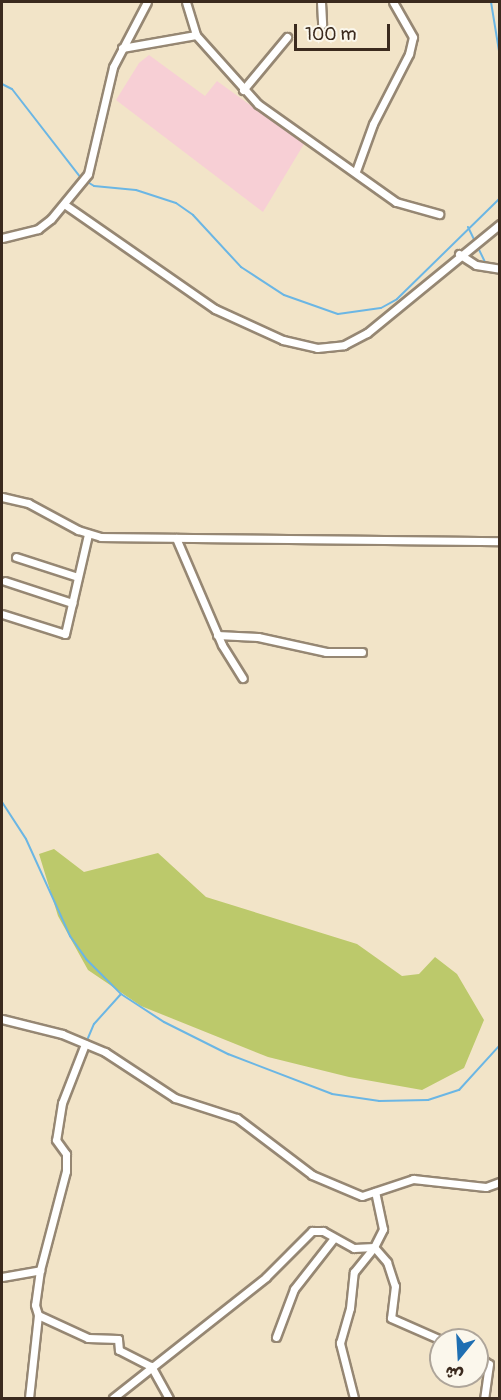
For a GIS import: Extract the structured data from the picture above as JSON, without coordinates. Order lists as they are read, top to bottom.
{
  "scale_bar": "100 m",
  "north": "bottom"
}
